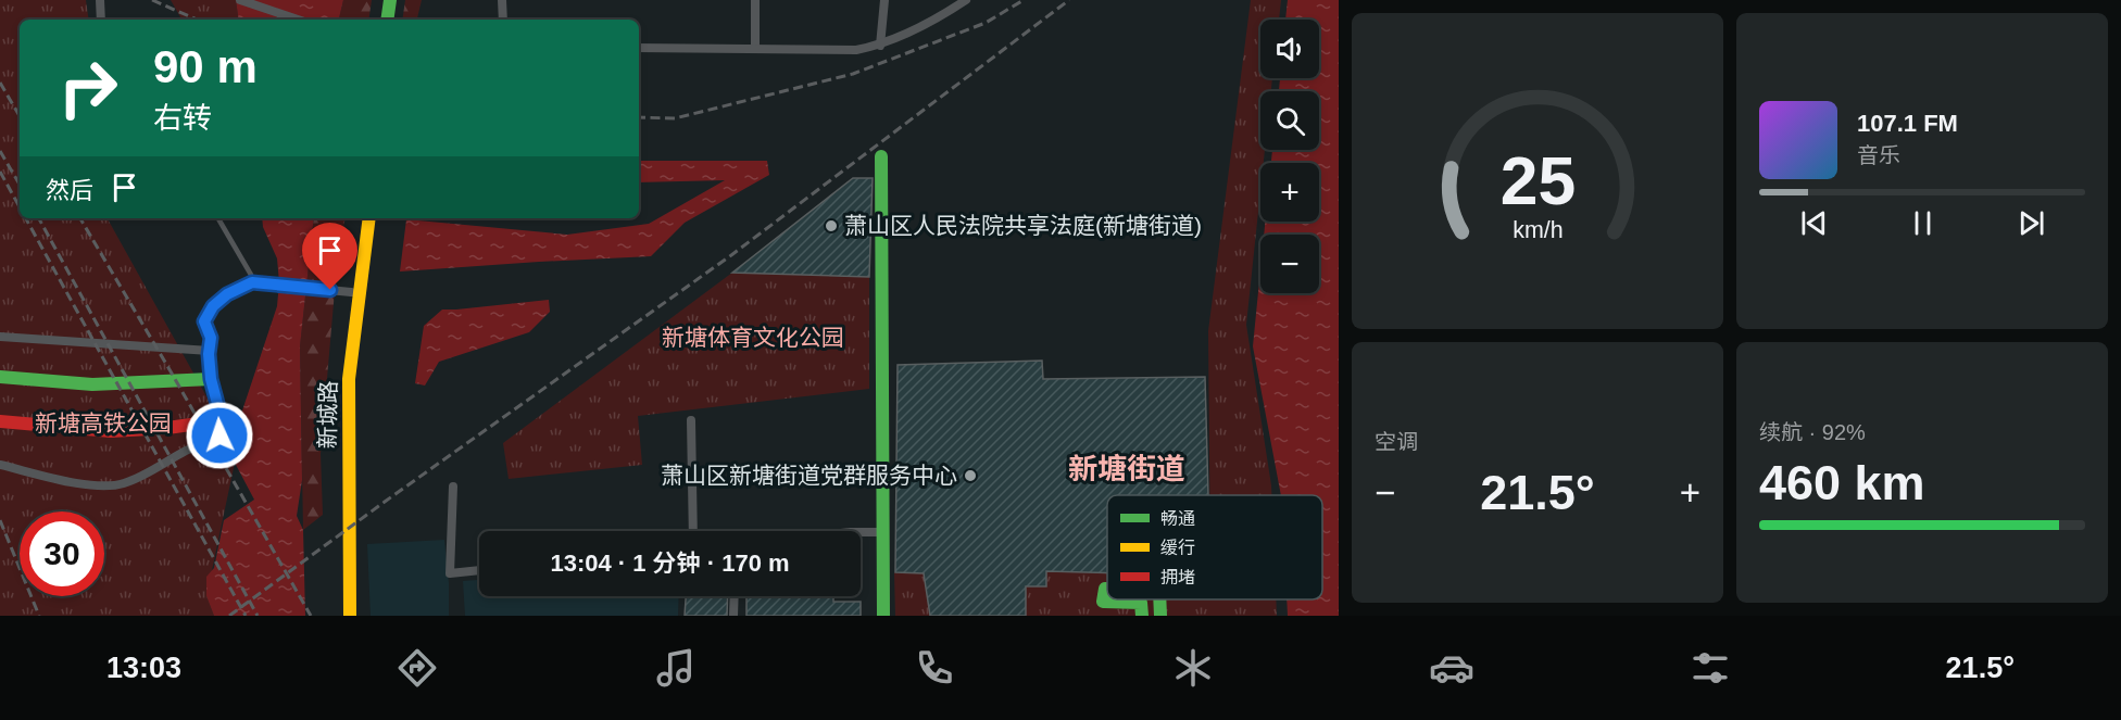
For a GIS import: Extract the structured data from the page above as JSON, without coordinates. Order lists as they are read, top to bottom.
{
  "streets": {
    "street": ["新城路"]
  },
  "districts": ["新塘街道"],
  "parks": ["新塘体育文化公园", "新塘高铁公园"],
  "places": ["萧山区人民法院共享法庭(新塘街道)", "萧山区新塘街道党群服务中心"],
  "legend": ["畅通", "缓行", "拥堵"],
  "page": {
    "map_buttons": ["+", "−"],
    "turn": ["90 m", "右转"],
    "song": ["107.1 FM", "音乐"],
    "then": "然后",
    "tile": [
      "空调",
      ["续航 · 92%", "460 km"]
    ],
    "heat": ["−", "21.5°", "+"],
    "limit": "30",
    "trip": "13:04 · 1 分钟 · 170 m",
    "tabs": ["13:03", "21.5°"],
    "gauge": ["25", "km/h"]
  }
}
